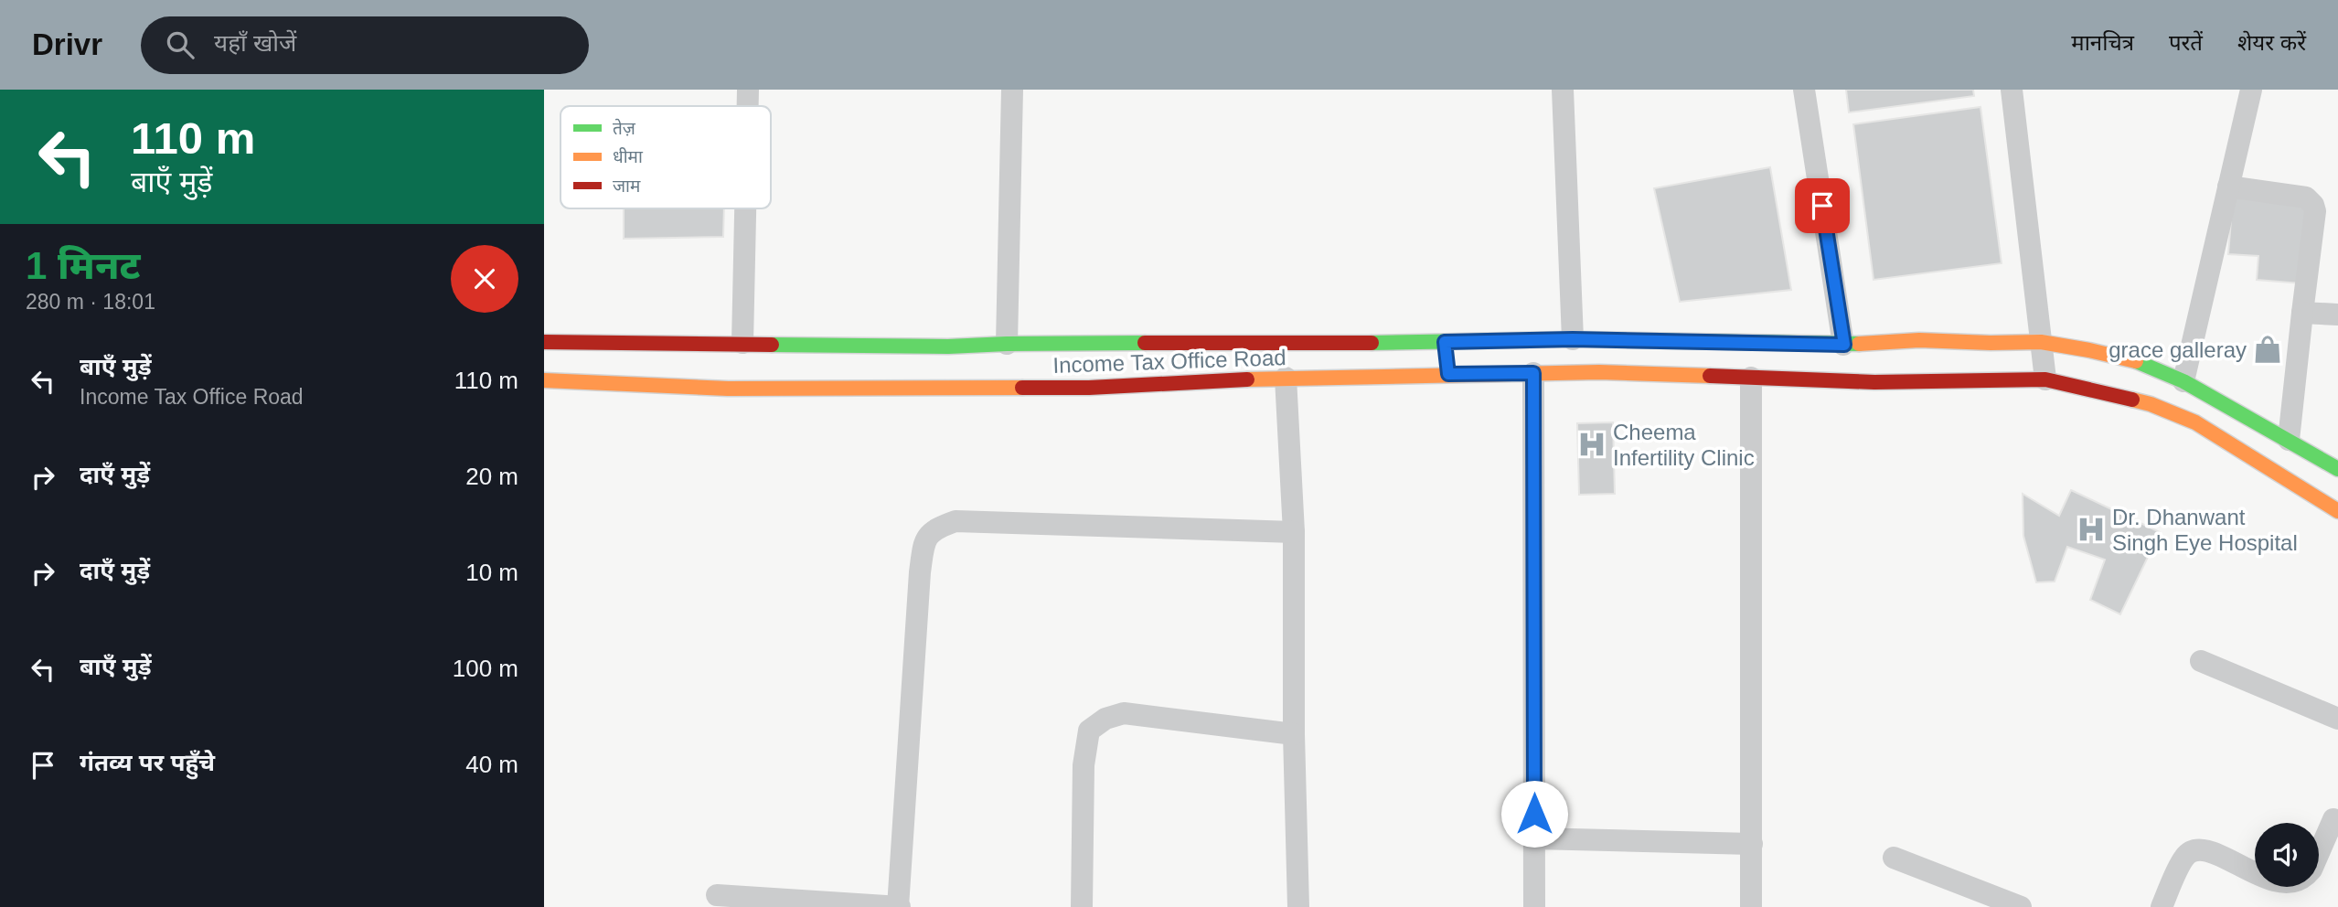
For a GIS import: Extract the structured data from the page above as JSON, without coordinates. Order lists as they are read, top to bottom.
{
  "streets": {
    "main road": ["Income Tax Office Road"]
  },
  "places": {
    "shop": ["grace galleray"],
    "hospital": ["Cheema Infertility Clinic", "Dr. Dhanwant Singh Eye Hospital"]
  },
  "legend": ["तेज़", "धीमा", "जाम"],
  "page": {
    "header": "Drivr",
    "search": "यहाँ खोजें",
    "nav": ["मानचित्र", "परतें", "शेयर करें"],
    "turn": ["110 m", "बाएँ मुड़ें"],
    "heading": ["1 मिनट", "280 m · 18:01"],
    "list": [
      {
        "name": "बाएँ मुड़ें",
        "note": "Income Tax Office Road",
        "value": "110 m"
      },
      {
        "name": "दाएँ मुड़ें",
        "value": "20 m"
      },
      {
        "name": "दाएँ मुड़ें",
        "value": "10 m"
      },
      {
        "name": "बाएँ मुड़ें",
        "value": "100 m"
      },
      {
        "name": "गंतव्य पर पहुँचे",
        "value": "40 m"
      }
    ]
  }
}
